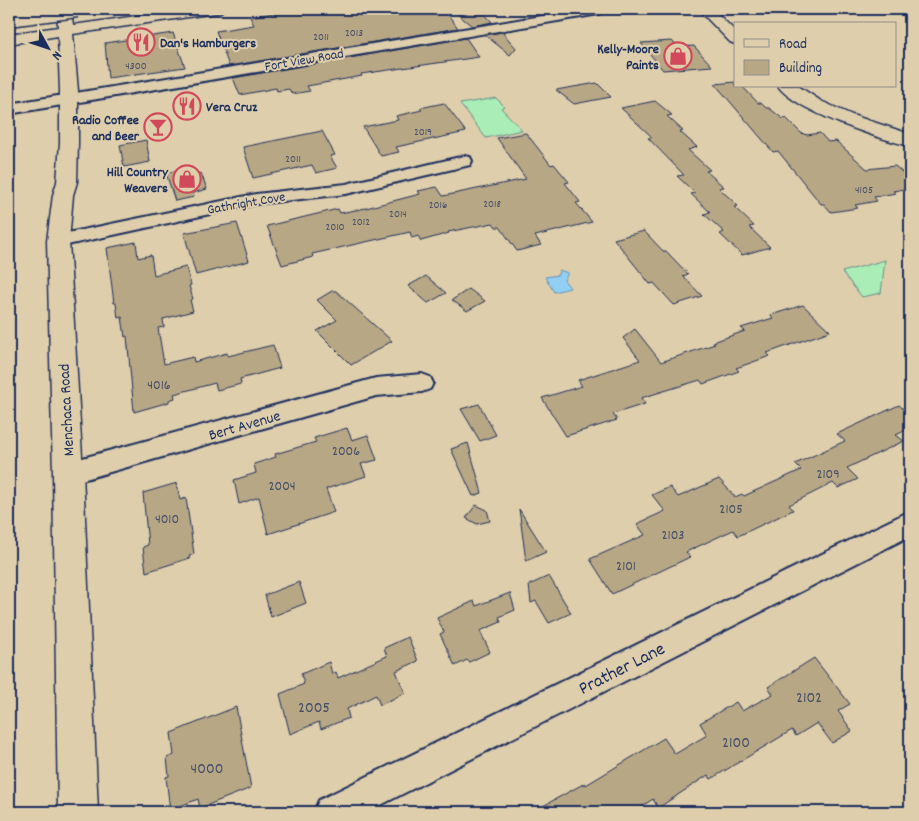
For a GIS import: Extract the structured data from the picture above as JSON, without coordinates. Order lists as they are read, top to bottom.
{
  "streets": {
    "main road": ["Menchaca Road"],
    "street": [
      "Fort View Road",
      "Gathright Cove",
      "Bert Avenue",
      "Prather Lane"
    ]
  },
  "crossings": [
    ["Fort View Road", "Menchaca Road"],
    ["Gathright Cove", "Menchaca Road"],
    ["Menchaca Road", "Bert Avenue"]
  ],
  "places": {
    "restaurant": ["Dan's Hamburgers", "Vera Cruz"],
    "shop": ["Kelly-Moore Paints", "Hill Country Weavers"],
    "bar": ["Radio Coffee and Beer"]
  },
  "house_numbers": [
    "2013",
    "2011",
    "4300",
    "2019",
    "2011",
    "4105",
    "2018",
    "2016",
    "2014",
    "2012",
    "2010",
    "4016",
    "2006",
    "2109",
    "2004",
    "2105",
    "4010",
    "2103",
    "2101",
    "2102",
    "2005",
    "2100",
    "4000"
  ],
  "legend": ["Road", "Building"],
  "north": "bottom right"
}
